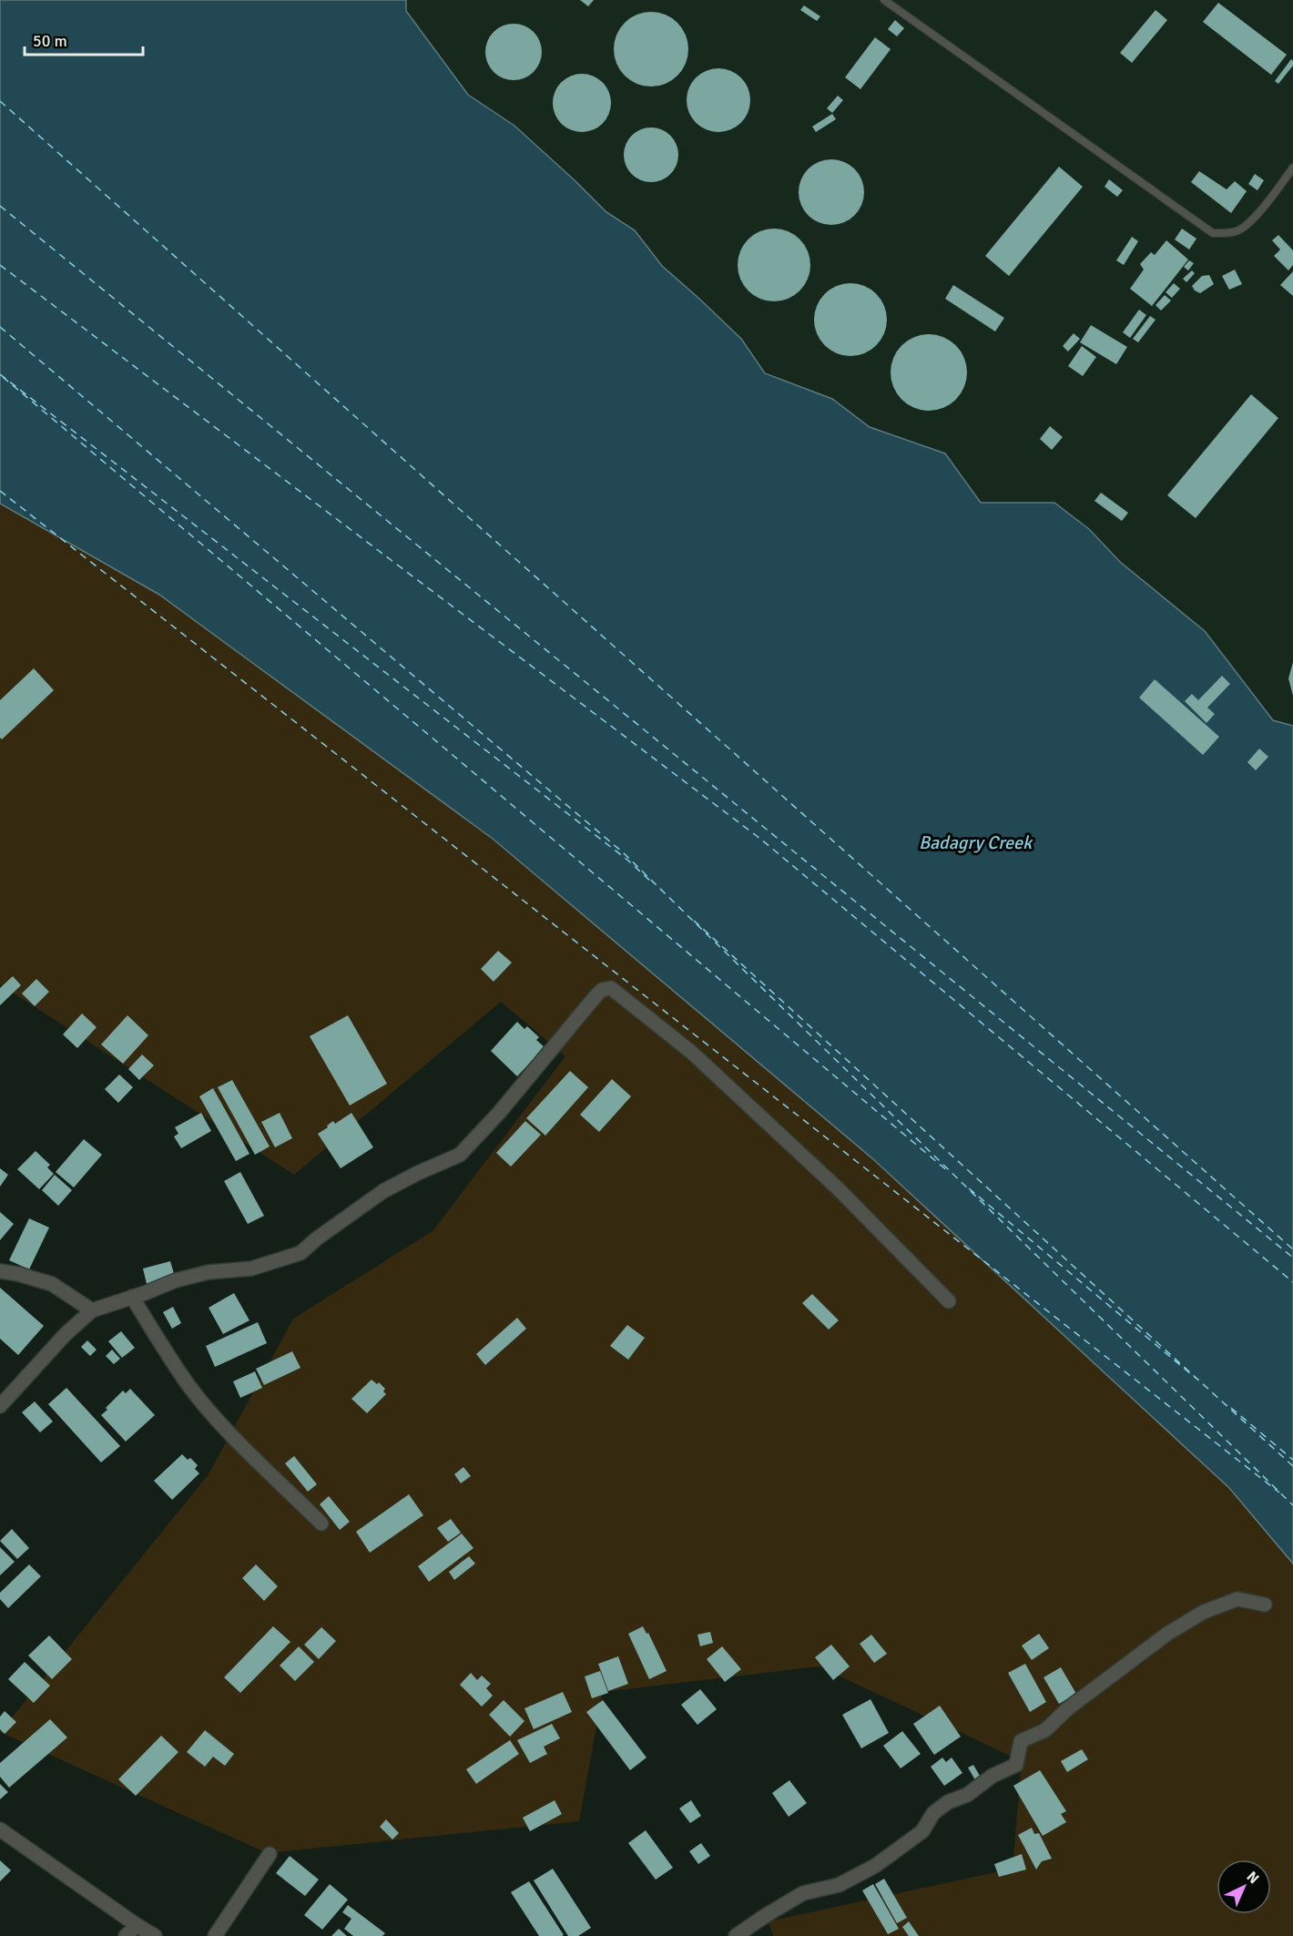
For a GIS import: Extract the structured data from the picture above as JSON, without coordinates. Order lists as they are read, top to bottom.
{
  "water": ["Badagry Creek"],
  "scale_bar": "50 m",
  "north": "top right"
}
